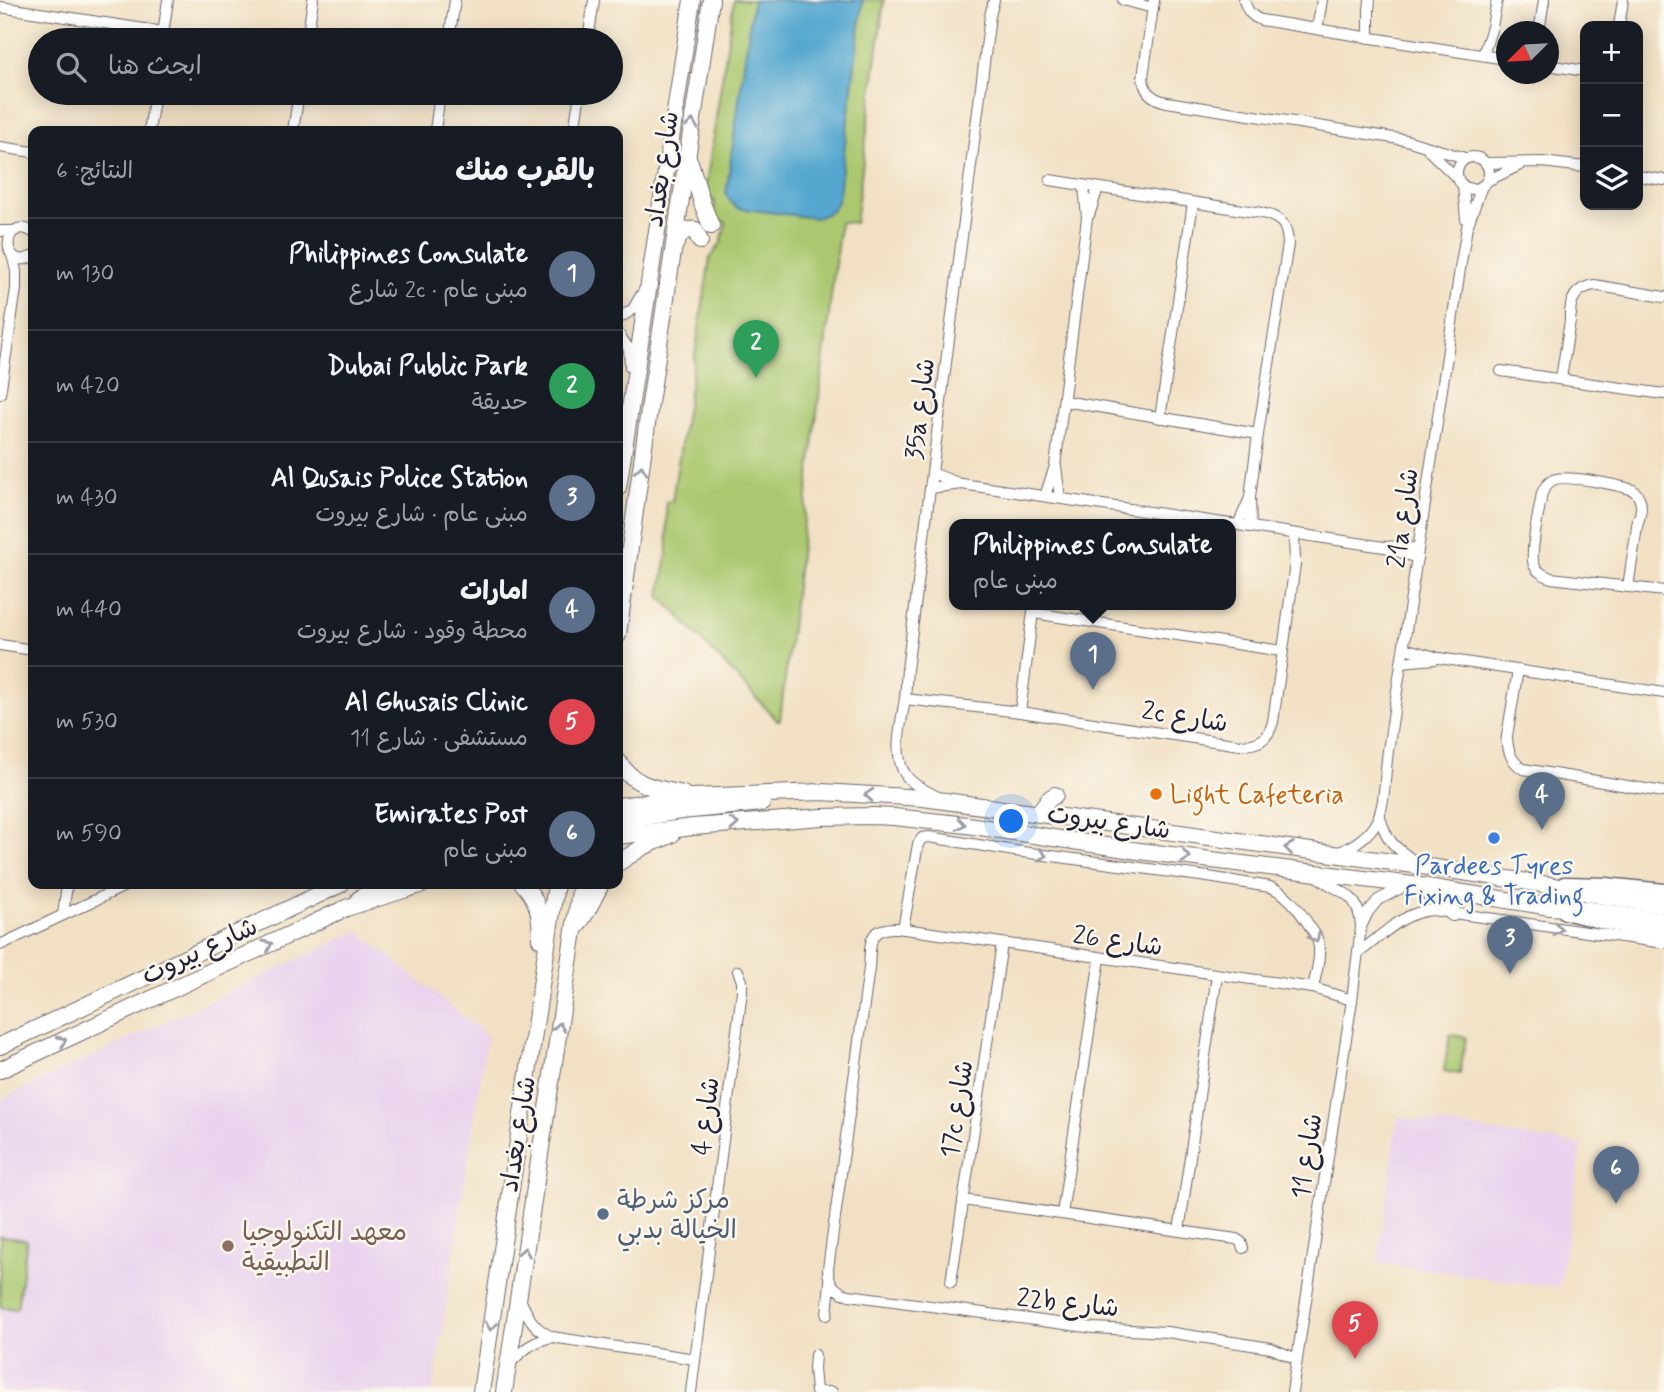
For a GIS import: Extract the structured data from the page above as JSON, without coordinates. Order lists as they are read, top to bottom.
{
  "streets": {
    "main road": ["شارع بغداد", "شارع بيروت"],
    "street": [
      "35a شارع",
      "21a شارع",
      "2c شارع",
      "شارع 26",
      "17c شارع",
      "شارع 4",
      "شارع 11",
      "22b شارع"
    ]
  },
  "crossings": [
    ["35a شارع", "2c شارع"],
    ["35a شارع", "شارع بيروت"],
    ["شارع بيروت", "شارع 11"],
    ["شارع 26", "17c شارع"],
    ["شارع 26", "شارع 11"],
    ["شارع 26", "22b شارع"],
    ["شارع 11", "22b شارع"]
  ],
  "places": [
    "Light Cafeteria",
    "Pardees Tyres Fixing & Trading",
    "مركز شرطة الخيالة بدبي",
    "معهد التكنولوجيا التطبيقية"
  ],
  "north": "bottom left",
  "page": {
    "map_buttons": ["+", "−"],
    "search": "ابحث هنا",
    "heading": ["بالقرب منك", "النتائج: 6"],
    "list": [
      {
        "mark": "1",
        "name": "Philippines Consulate",
        "note": "مبنى عام · 2c شارع",
        "value": "130 m"
      },
      {
        "mark": "2",
        "name": "Dubai Public Park",
        "note": "حديقة",
        "value": "420 m"
      },
      {
        "mark": "3",
        "name": "Al Qusais Police Station",
        "note": "مبنى عام · شارع بيروت",
        "value": "430 m"
      },
      {
        "mark": "4",
        "name": "امارات",
        "note": "محطة وقود · شارع بيروت",
        "value": "440 m"
      },
      {
        "mark": "5",
        "name": "Al Ghusais Clinic",
        "note": "مستشفى · شارع 11",
        "value": "530 m"
      },
      {
        "mark": "6",
        "name": "Emirates Post",
        "note": "مبنى عام",
        "value": "590 m"
      }
    ],
    "pins": [
      "2",
      "1",
      "4",
      "3",
      "6",
      "5"
    ],
    "popup": ["Philippines Consulate", "مبنى عام"]
  }
}
